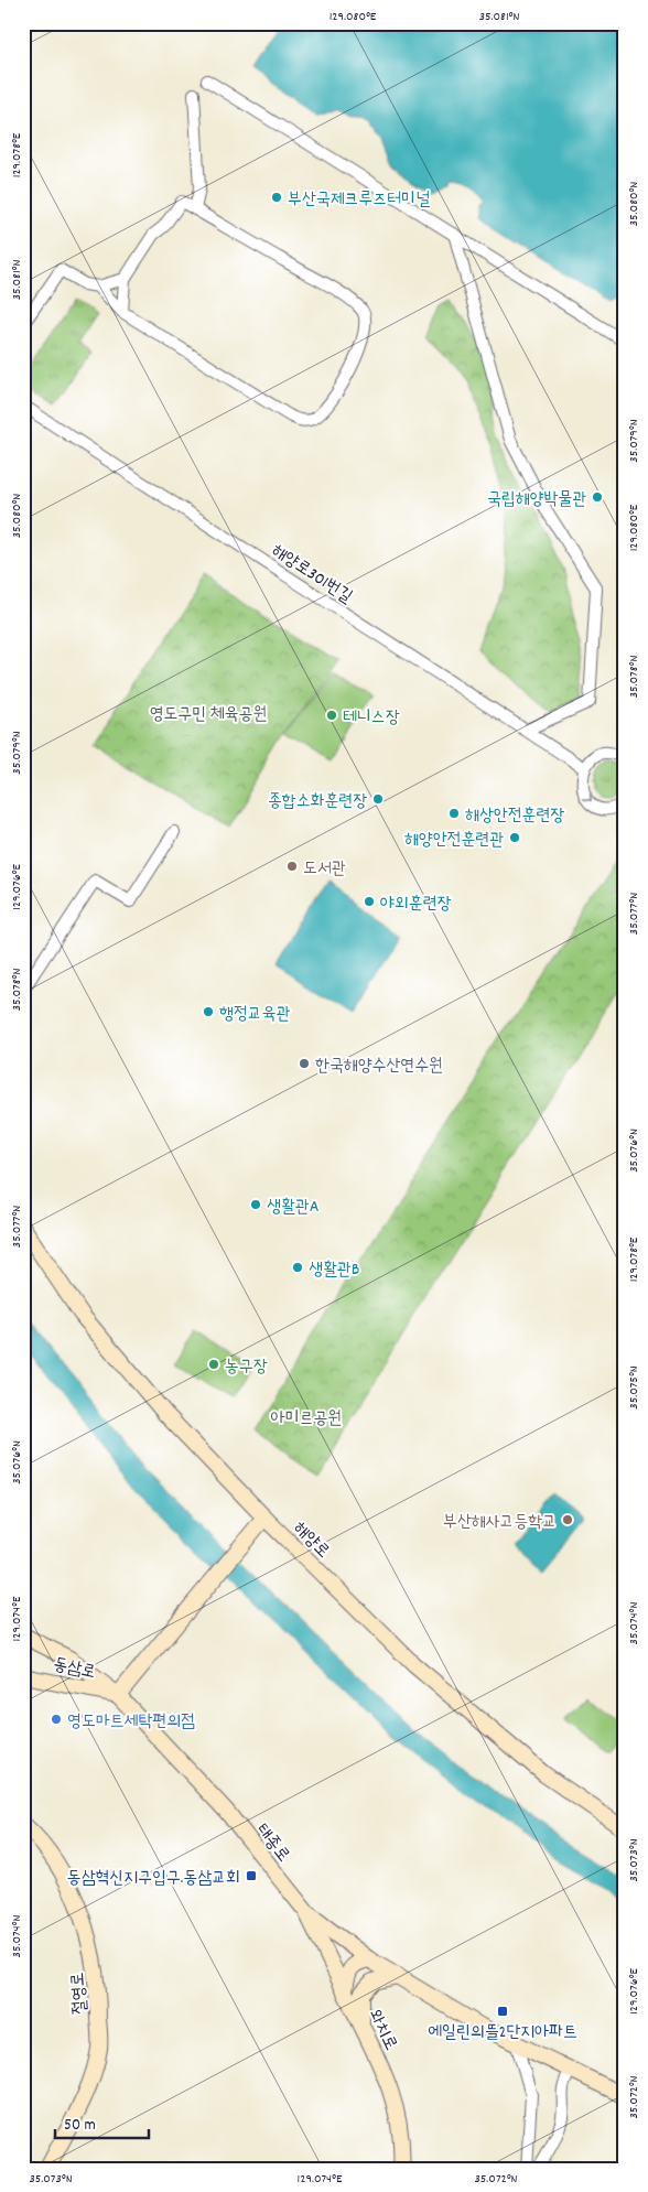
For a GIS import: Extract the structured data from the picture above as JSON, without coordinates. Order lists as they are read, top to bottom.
{
  "streets": {
    "main road": [
      "해양로",
      "동삼로",
      "태종로",
      "절영로",
      "와치로"
    ],
    "street": ["해양로301번길"]
  },
  "crossings": [
    ["동삼로", "태종로"],
    ["태종로", "와치로"]
  ],
  "parks": ["영도구민 체육공원", "아미르공원"],
  "places": {
    "other": [
      "부산국제크루즈터미널",
      "국립해양박물관",
      "테니스장",
      "종합소화훈련장",
      "해상안전훈련장",
      "해양안전훈련관",
      "도서관",
      "야외훈련장",
      "행정교육관",
      "한국해양수산연수원",
      "생활관A",
      "생활관B",
      "농구장",
      "부산해사고등학교",
      "영도마트세탁편의점"
    ],
    "transit": ["동삼혁신지구입구.동삼교회", "에일린의뜰2단지아파트"]
  },
  "scale_bar": "50 m",
  "coordinates": [
    "129.080°E",
    "35.081°N",
    "129.078°E",
    "35.080°N",
    "35.079°N",
    "35.078°N",
    "129.076°E",
    "35.077°N",
    "35.076°N",
    "35.075°N",
    "129.074°E",
    "35.074°N",
    "35.073°N",
    "35.072°N"
  ]
}
